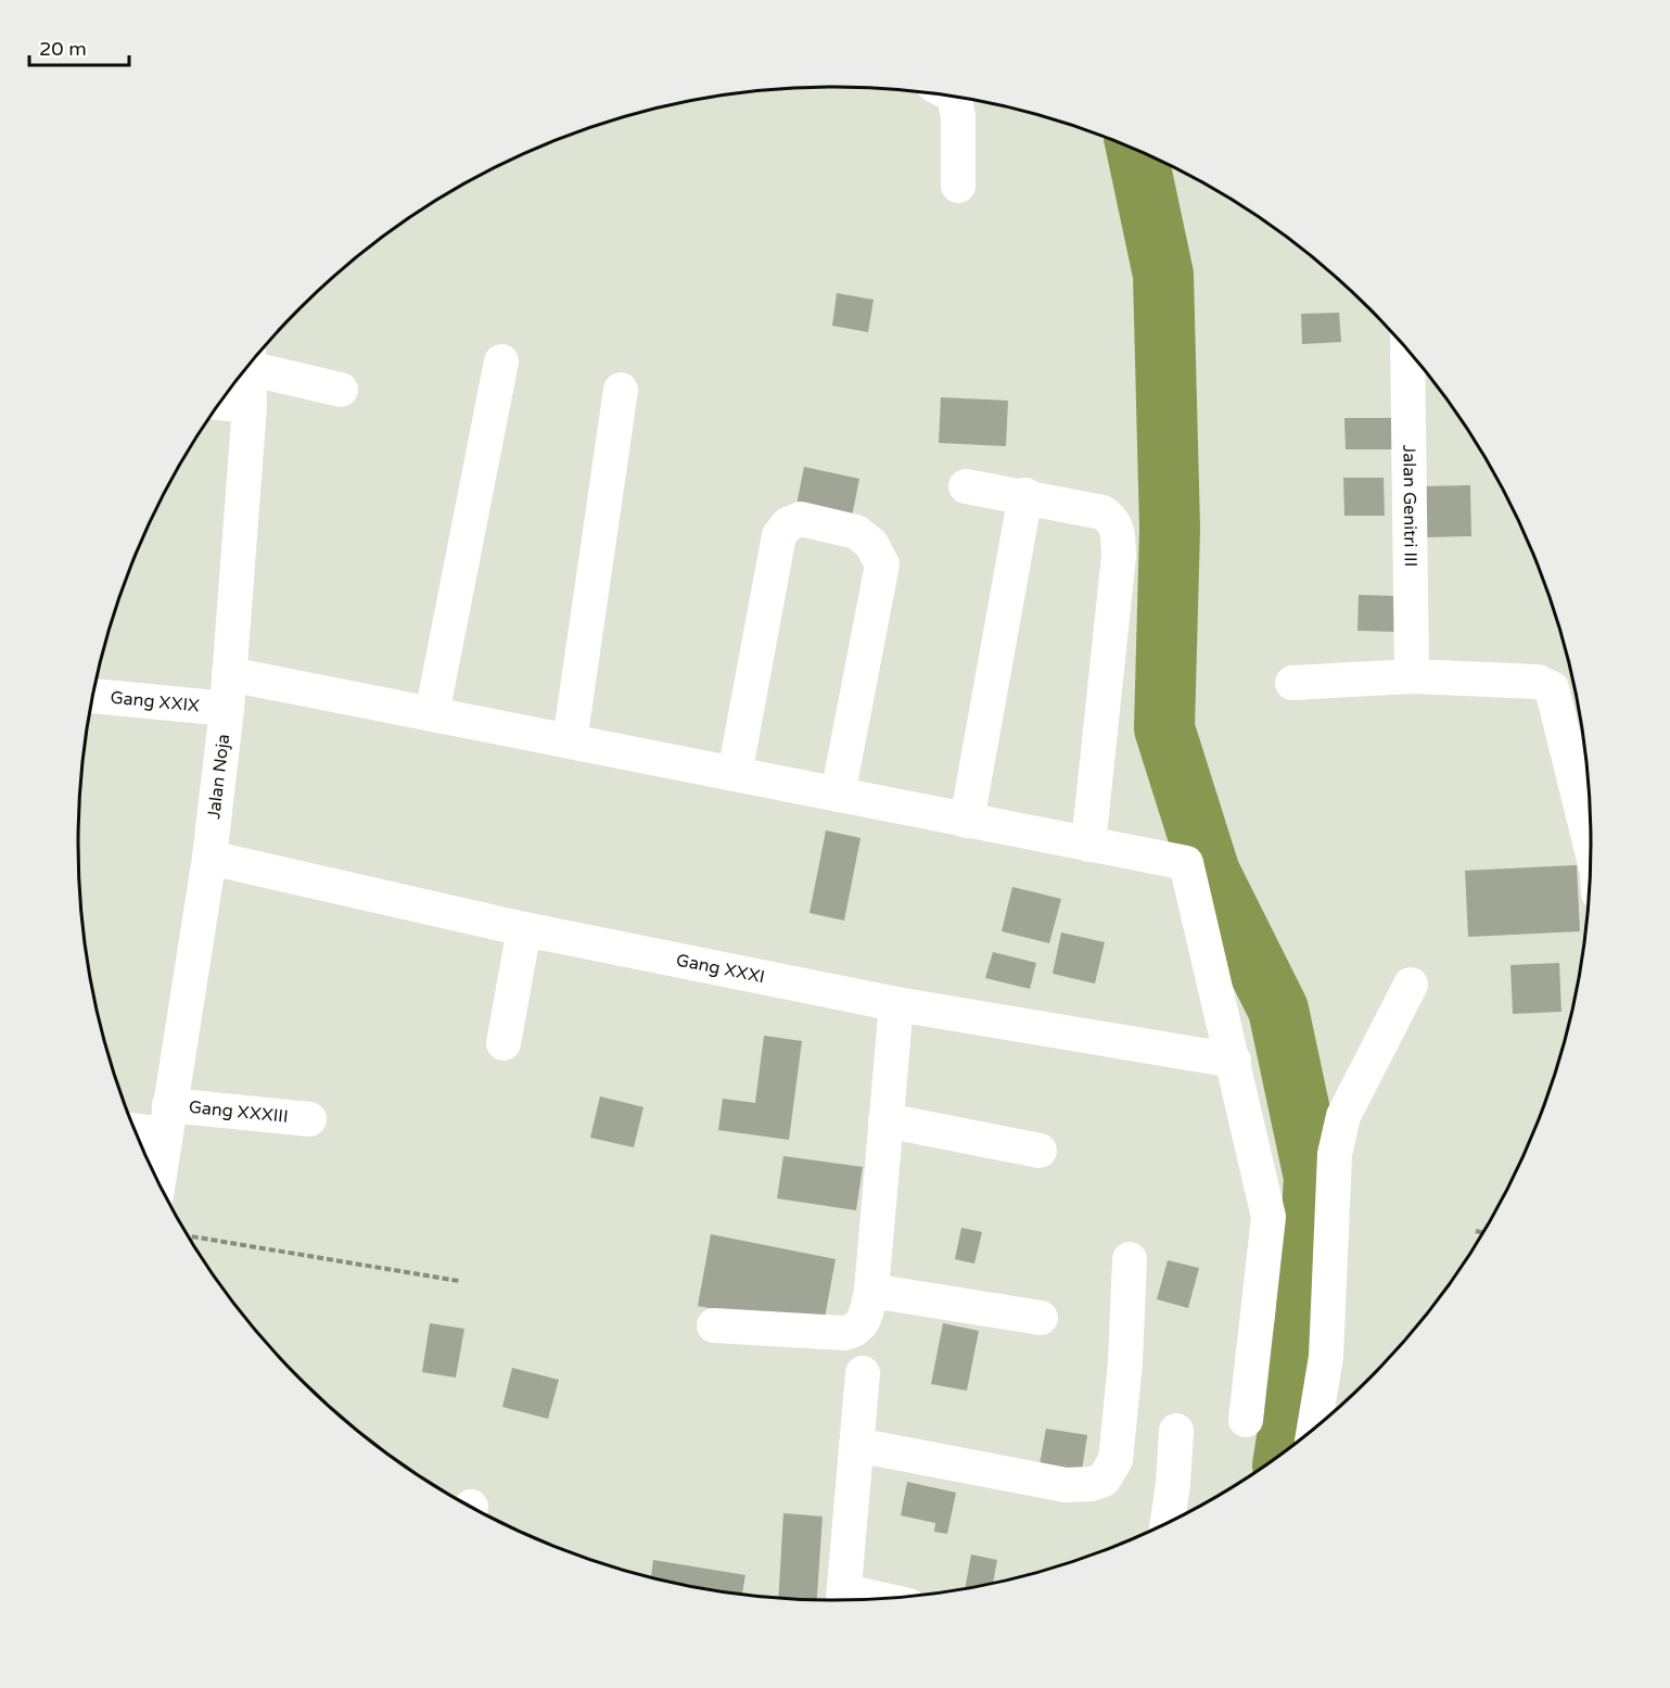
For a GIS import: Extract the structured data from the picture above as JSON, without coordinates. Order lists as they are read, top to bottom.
{
  "streets": {
    "street": [
      "Jalan Genitri III",
      "Gang XXIX",
      "Jalan Noja",
      "Gang XXXI",
      "Gang XXXIII"
    ]
  },
  "crossings": [
    ["Gang XXIX", "Jalan Noja"],
    ["Jalan Noja", "Gang XXXI"],
    ["Jalan Noja", "Gang XXXIII"]
  ],
  "scale_bar": "20 m"
}
